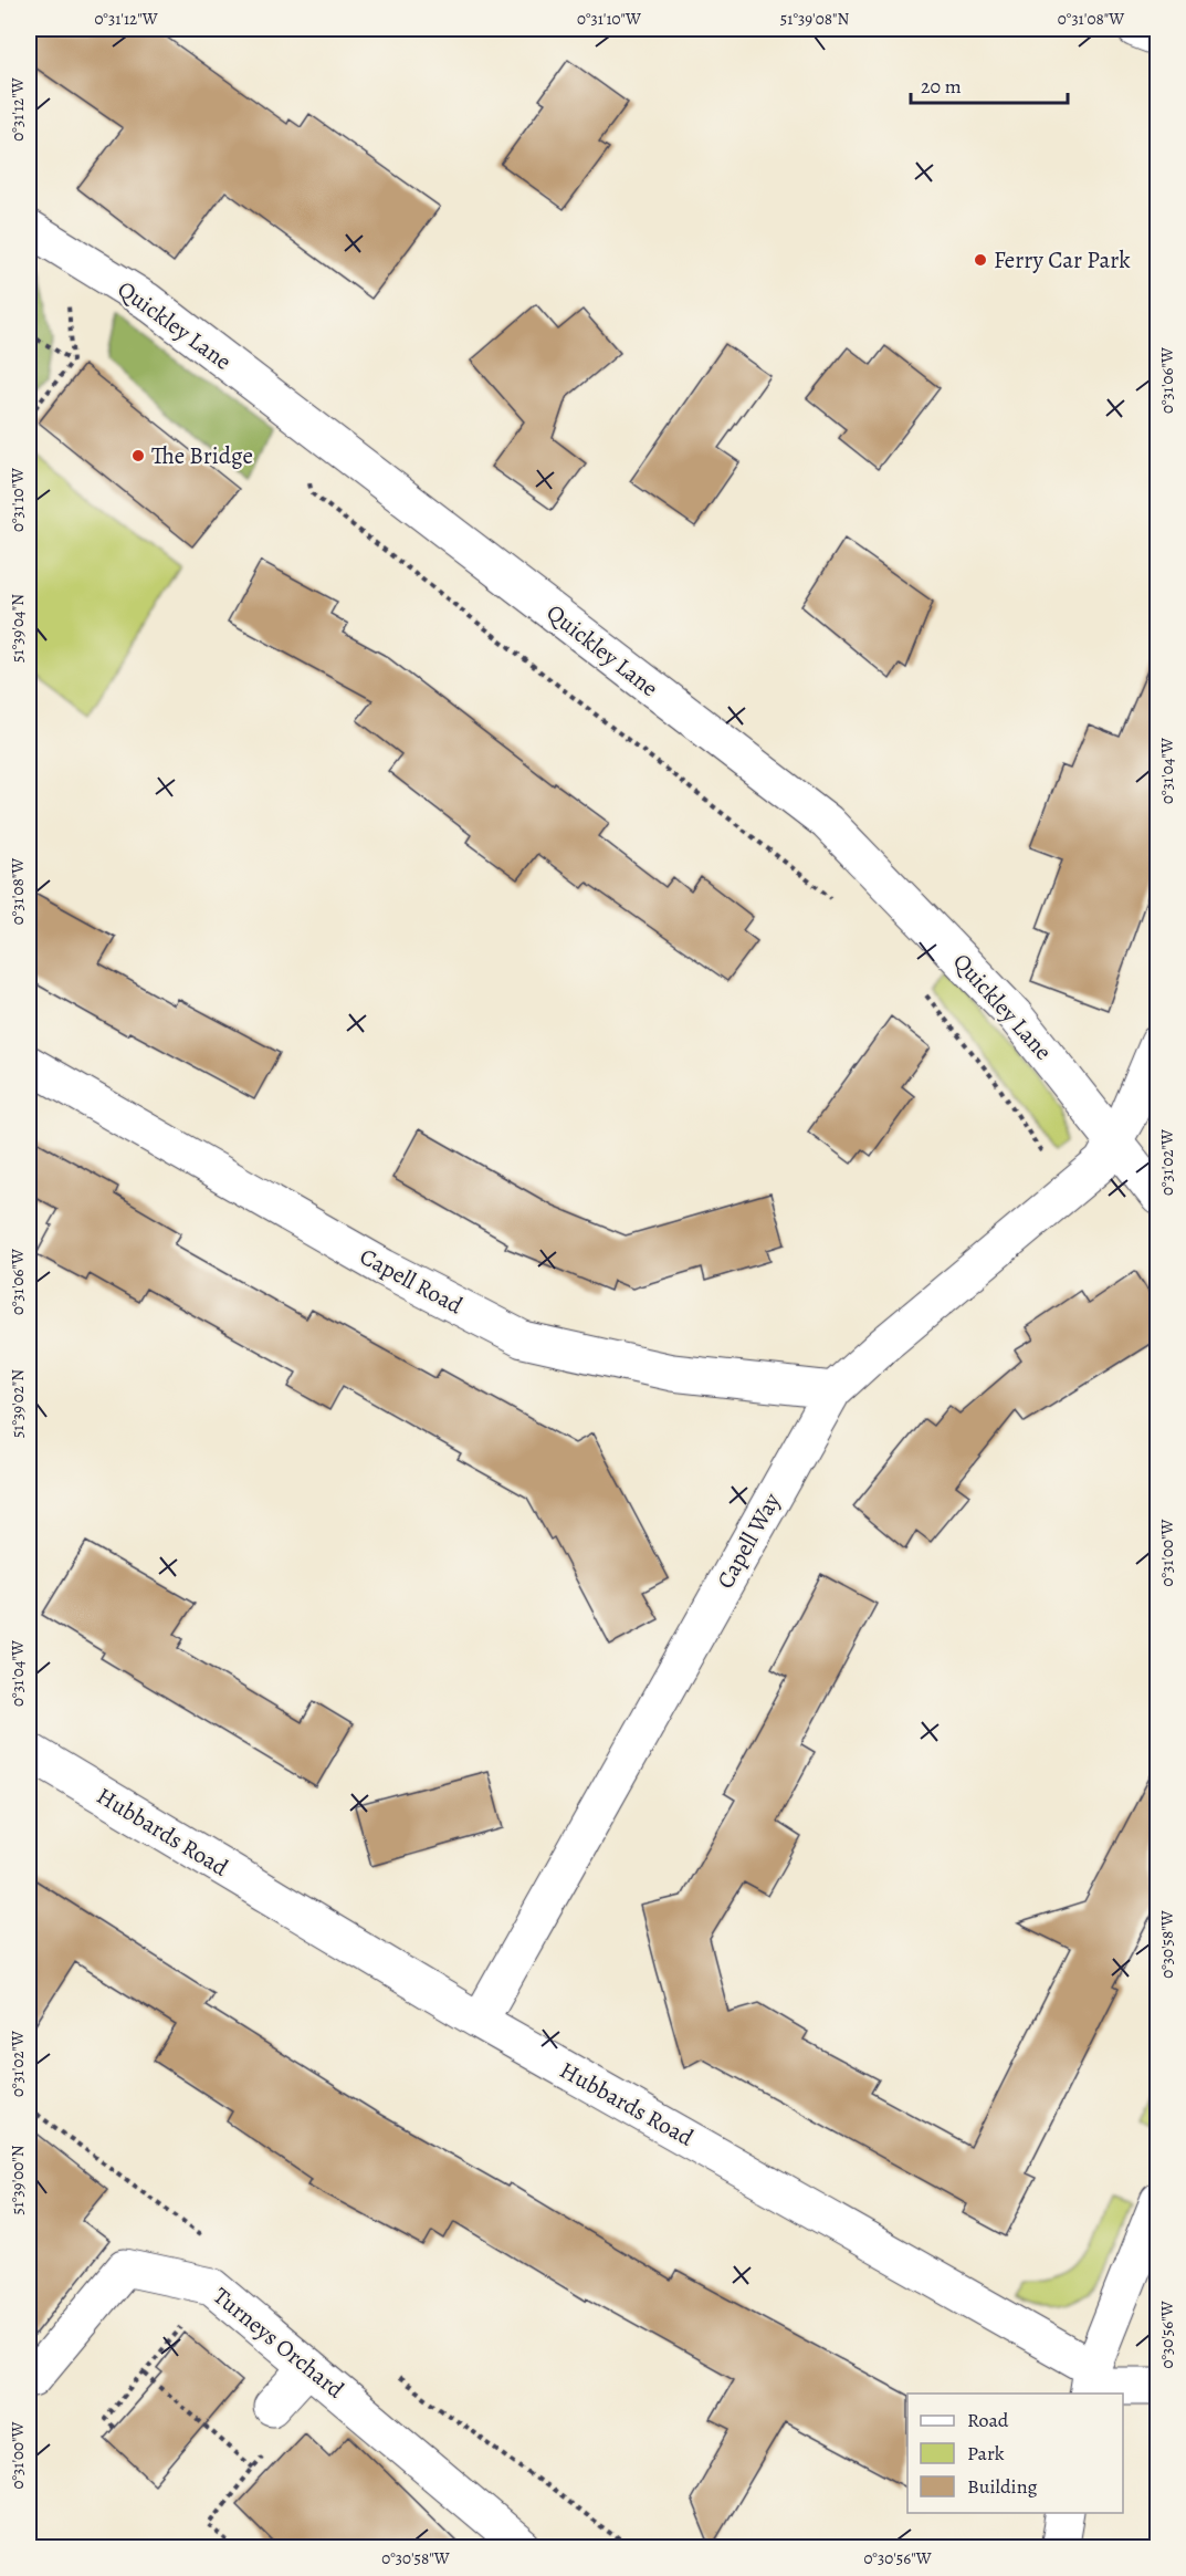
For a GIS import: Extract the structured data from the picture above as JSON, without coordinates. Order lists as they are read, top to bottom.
{
  "streets": {
    "street": [
      "Quickley Lane",
      "Capell Road",
      "Capell Way",
      "Hubbards Road",
      "Turneys Orchard"
    ]
  },
  "crossings": [
    ["Quickley Lane", "Capell Way"],
    ["Capell Road", "Capell Way"],
    ["Capell Way", "Hubbards Road"]
  ],
  "places": ["Ferry Car Park", "The Bridge"],
  "legend": ["Road", "Park", "Building"],
  "scale_bar": "20 m",
  "coordinates": [
    "0°31'12\"W",
    "0°31'10\"W",
    "51°39'08\"N",
    "0°31'08\"W",
    "0°31'06\"W",
    "51°39'04\"N",
    "0°31'04\"W",
    "0°31'02\"W",
    "51°39'02\"N",
    "0°31'00\"W",
    "0°30'58\"W",
    "51°39'00\"N",
    "0°30'56\"W"
  ]
}
